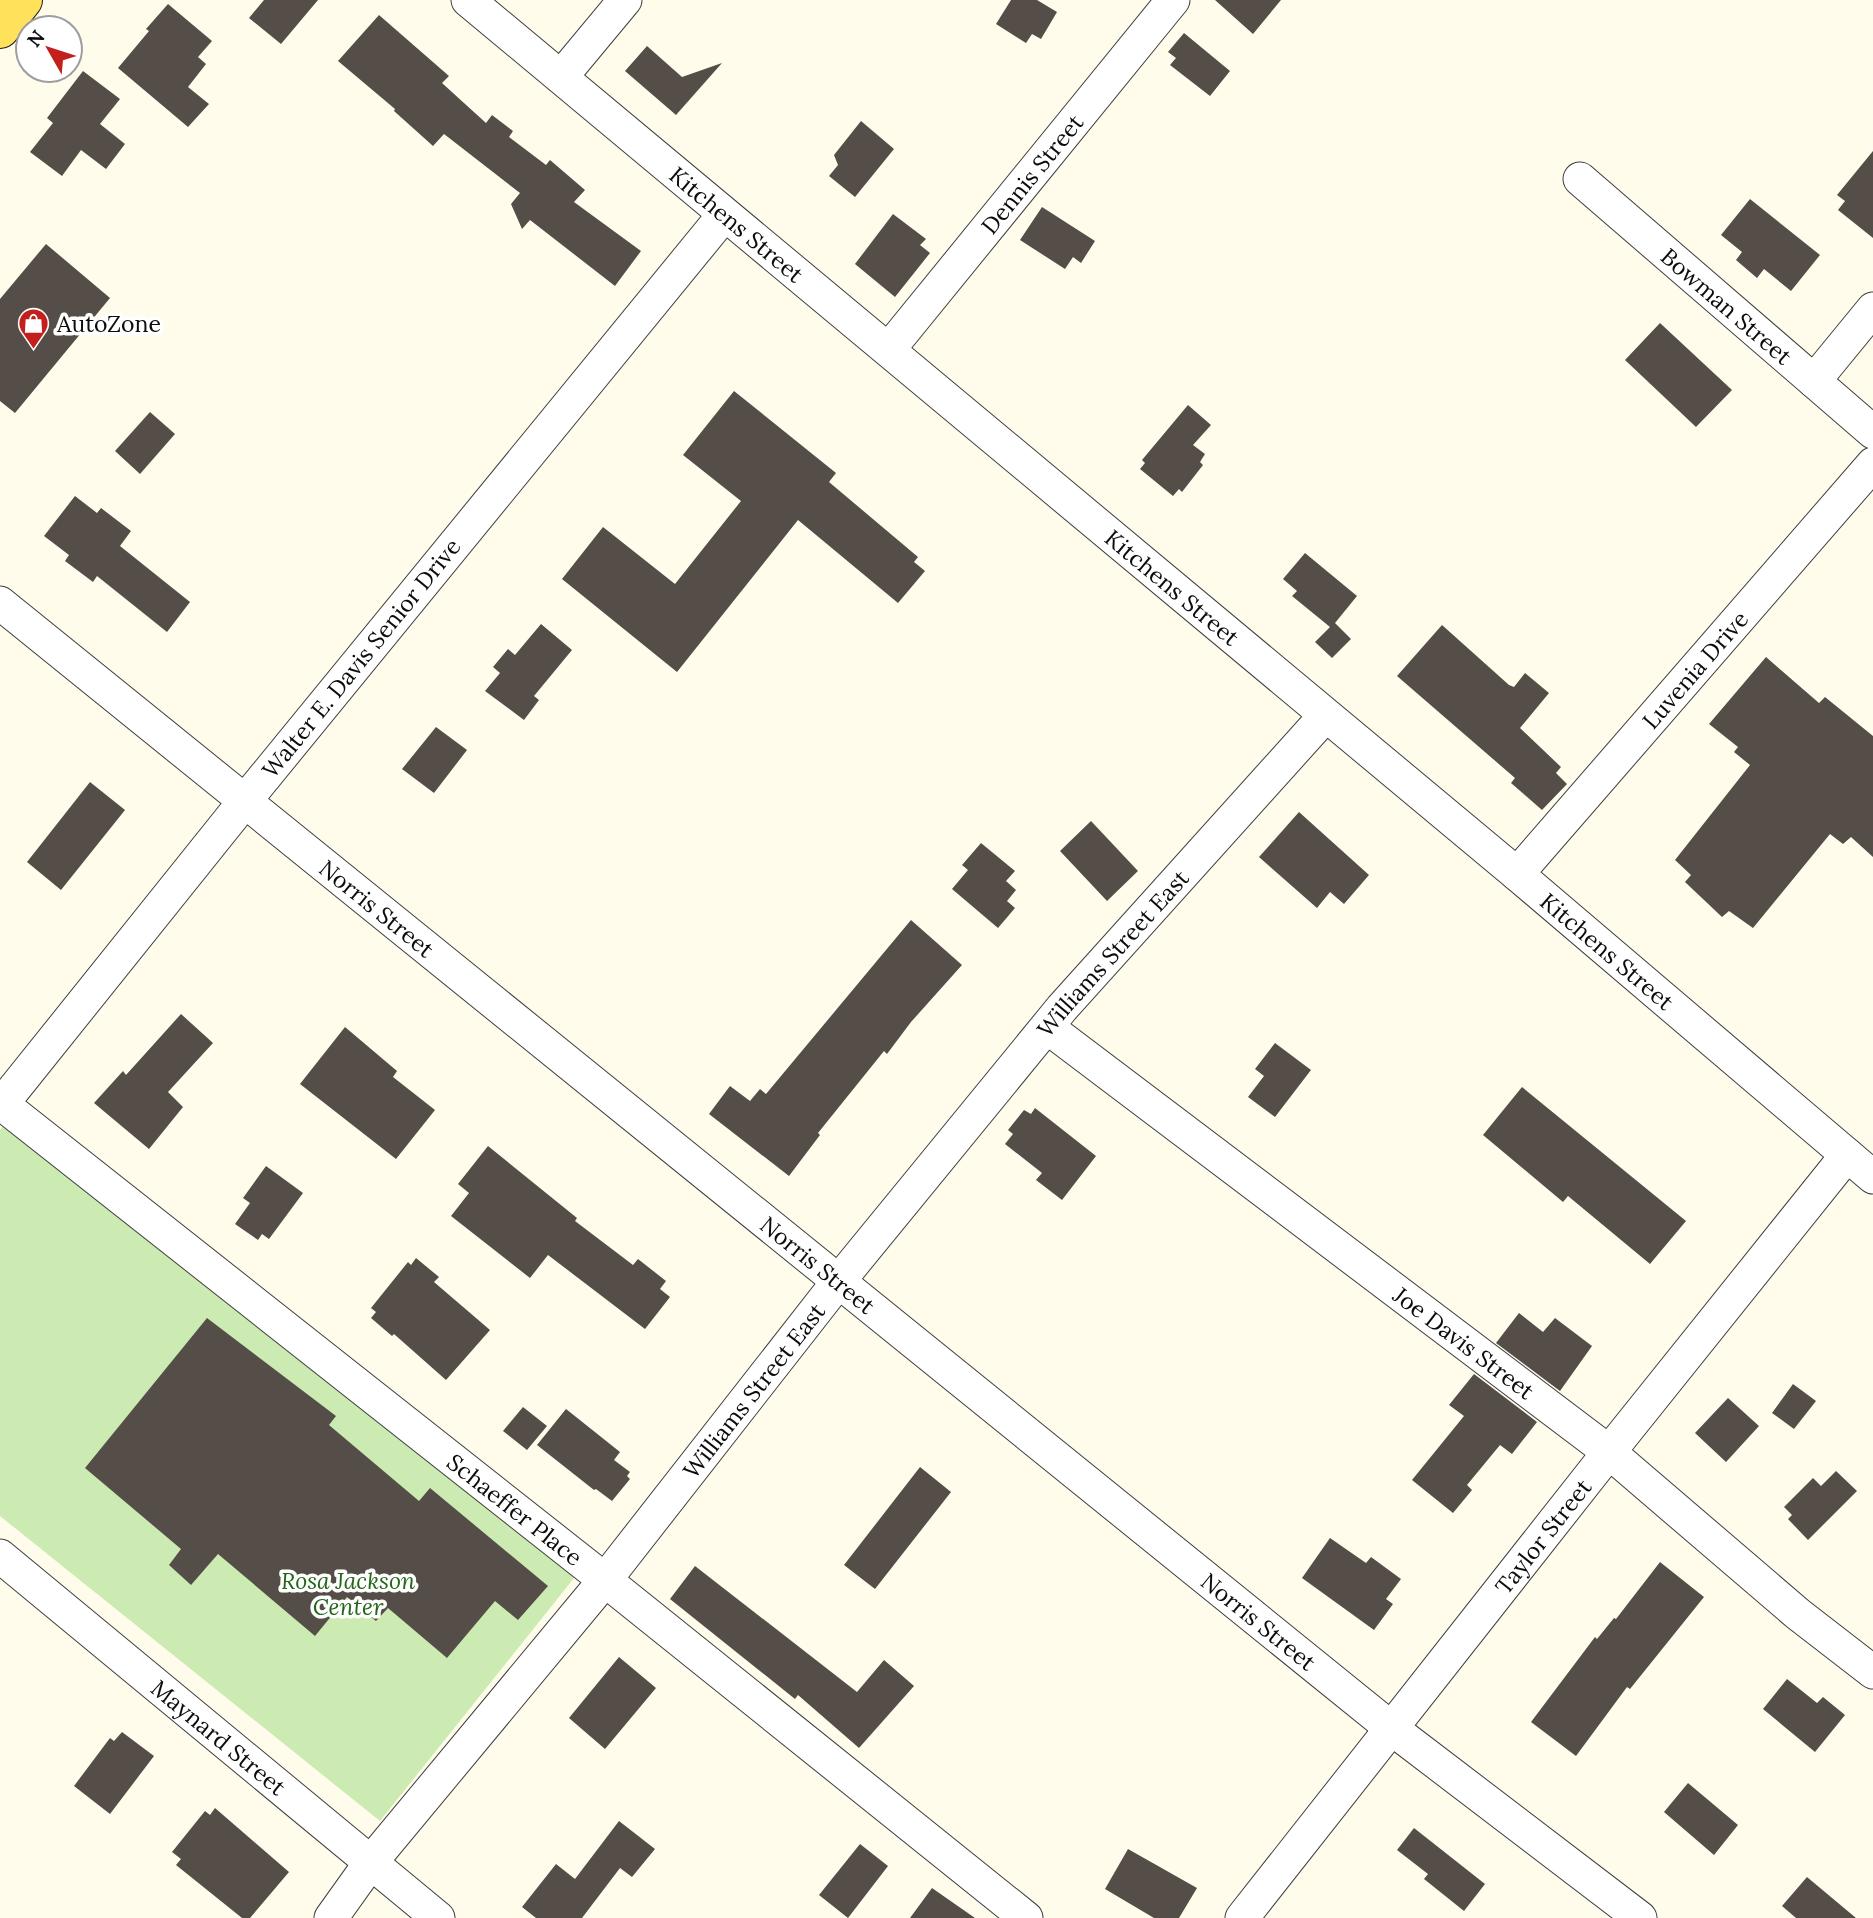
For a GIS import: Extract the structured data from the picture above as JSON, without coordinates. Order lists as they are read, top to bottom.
{
  "streets": {
    "street": [
      "Dennis Street",
      "Kitchens Street",
      "Bowman Street",
      "Walter E. Davis Senior Drive",
      "Luvenia Drive",
      "Norris Street",
      "Williams Street East",
      "Joe Davis Street",
      "Schaeffer Place",
      "Taylor Street",
      "Maynard Street"
    ]
  },
  "crossings": [
    ["Dennis Street", "Kitchens Street"],
    ["Kitchens Street", "Walter E. Davis Senior Drive"],
    ["Kitchens Street", "Luvenia Drive"],
    ["Kitchens Street", "Williams Street East"],
    ["Kitchens Street", "Taylor Street"],
    ["Walter E. Davis Senior Drive", "Norris Street"],
    ["Walter E. Davis Senior Drive", "Schaeffer Place"],
    ["Norris Street", "Williams Street East"],
    ["Norris Street", "Taylor Street"],
    ["Williams Street East", "Joe Davis Street"],
    ["Williams Street East", "Schaeffer Place"],
    ["Williams Street East", "Maynard Street"],
    ["Joe Davis Street", "Taylor Street"]
  ],
  "parks": ["Rosa Jackson Center"],
  "places": {
    "shop": ["AutoZone"]
  },
  "north": "top left"
}
